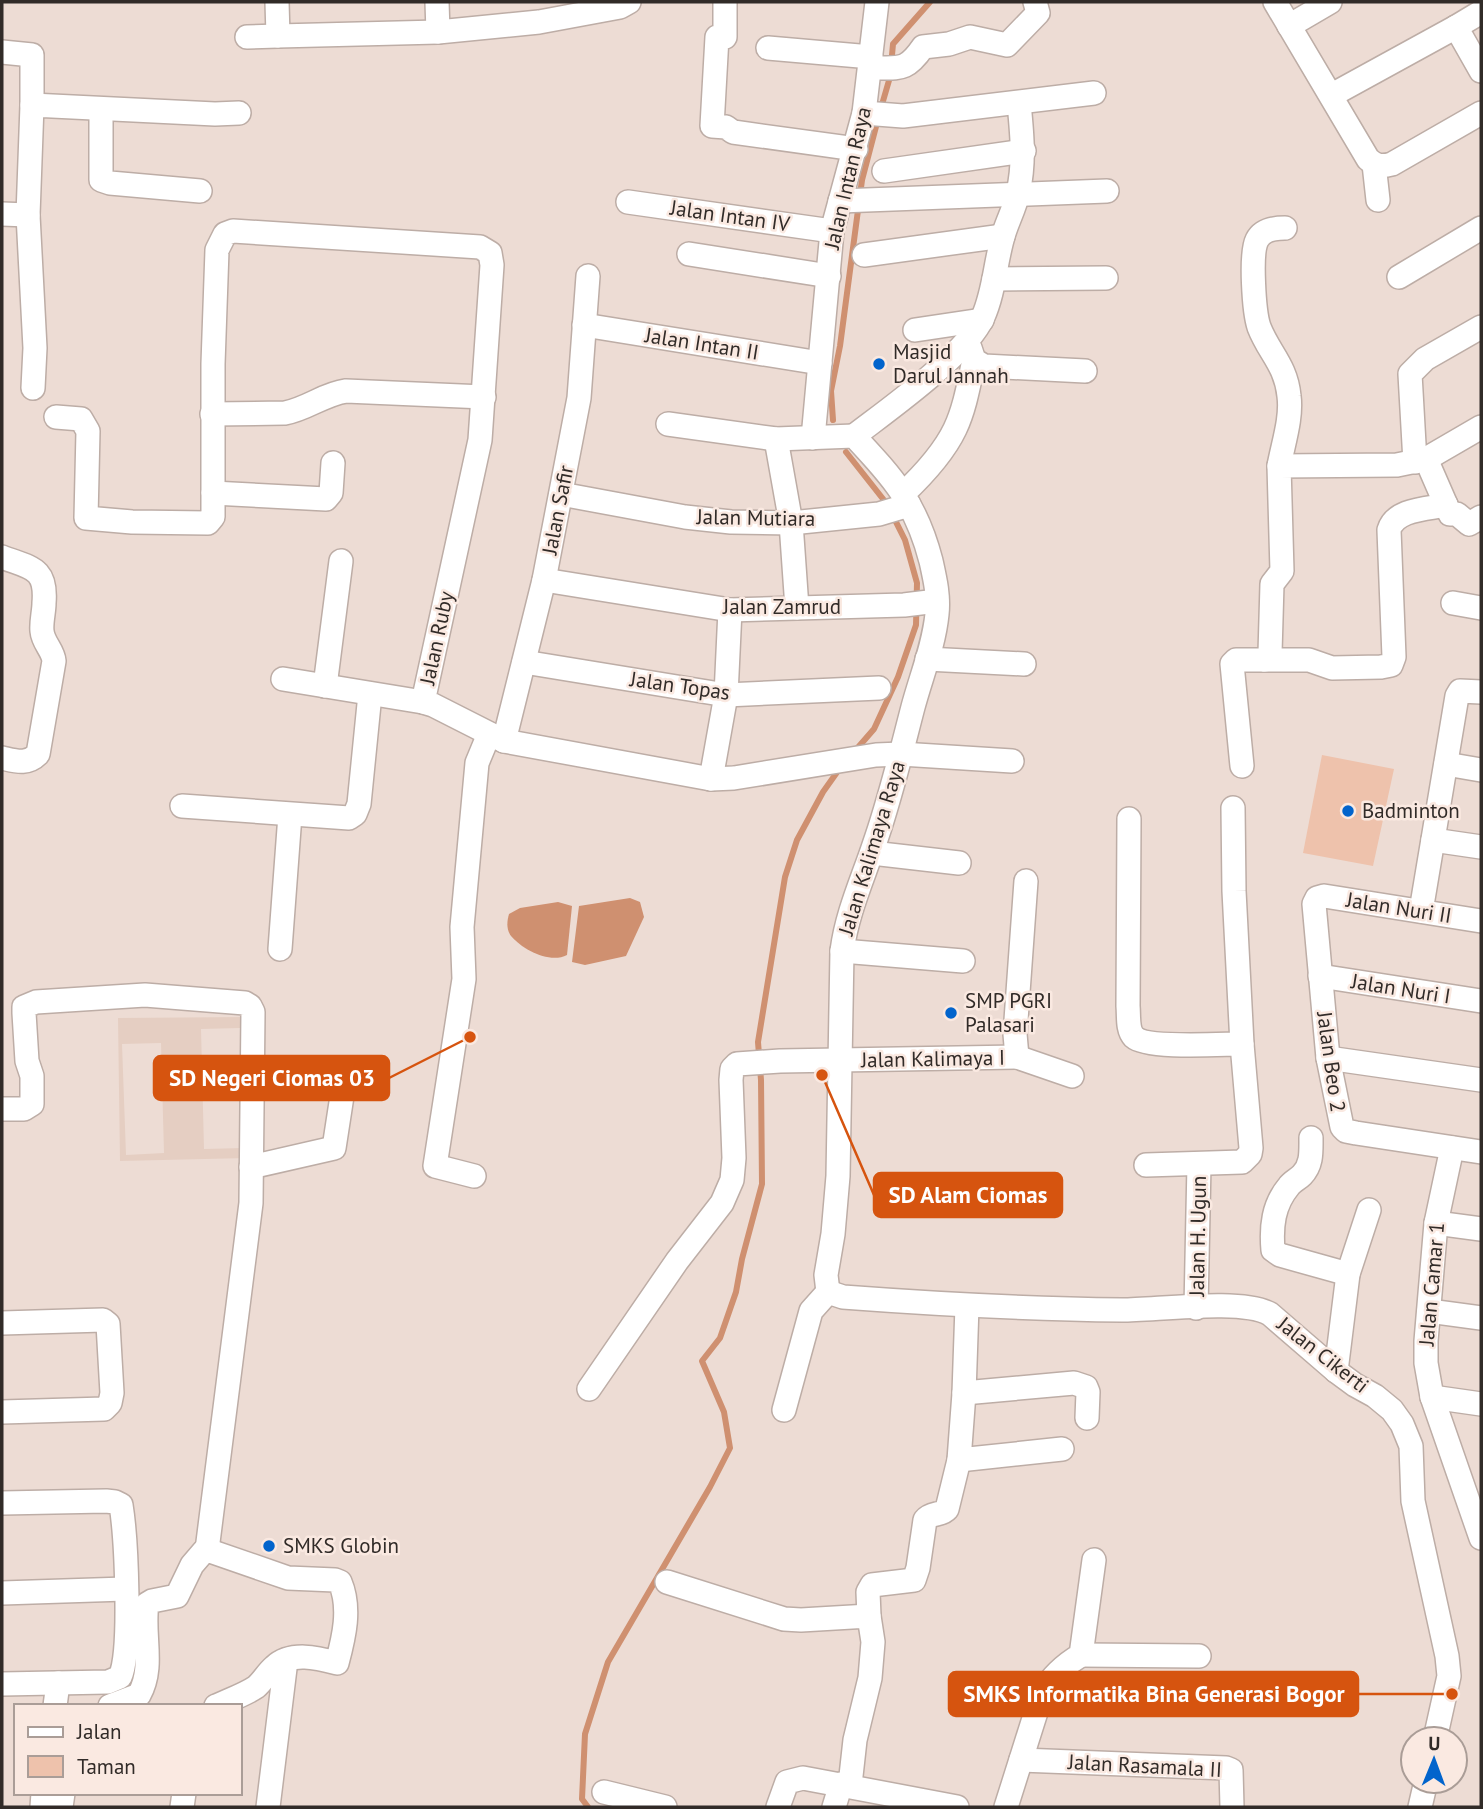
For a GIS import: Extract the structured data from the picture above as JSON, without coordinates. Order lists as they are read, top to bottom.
{
  "streets": {
    "street": [
      "Jalan Intan Raya",
      "Jalan Intan IV",
      "Jalan Intan II",
      "Jalan Safir",
      "Jalan Mutiara",
      "Jalan Zamrud",
      "Jalan Ruby",
      "Jalan Topas",
      "Jalan Kalimaya Raya",
      "Jalan Nuri II",
      "Jalan Nuri I",
      "Jalan Kalimaya I",
      "Jalan Beo 2",
      "Jalan H. Ugun",
      "Jalan Camar 1",
      "Jalan Cikerti",
      "Jalan Rasamala II"
    ]
  },
  "crossings": [
    ["Jalan Intan Raya", "Jalan Intan IV"],
    ["Jalan Intan Raya", "Jalan Intan II"],
    ["Jalan Intan II", "Jalan Safir"],
    ["Jalan Safir", "Jalan Mutiara"],
    ["Jalan Safir", "Jalan Zamrud"],
    ["Jalan Safir", "Jalan Ruby"],
    ["Jalan Safir", "Jalan Topas"],
    ["Jalan Mutiara", "Jalan Kalimaya Raya"],
    ["Jalan Zamrud", "Jalan Kalimaya Raya"],
    ["Jalan Ruby", "Jalan Kalimaya Raya"],
    ["Jalan Kalimaya Raya", "Jalan Kalimaya I"],
    ["Jalan Kalimaya Raya", "Jalan Cikerti"],
    ["Jalan Nuri II", "Jalan Beo 2"],
    ["Jalan Nuri I", "Jalan Beo 2"],
    ["Jalan Beo 2", "Jalan Camar 1"],
    ["Jalan H. Ugun", "Jalan Cikerti"]
  ],
  "places": [
    "Masjid Darul Jannah",
    "Badminton",
    "SMP PGRI Palasari",
    "SD Negeri Ciomas 03",
    "SD Alam Ciomas",
    "SMKS Globin",
    "SMKS Informatika Bina Generasi Bogor"
  ],
  "legend": ["Jalan", "Taman"],
  "north": "top"
}
